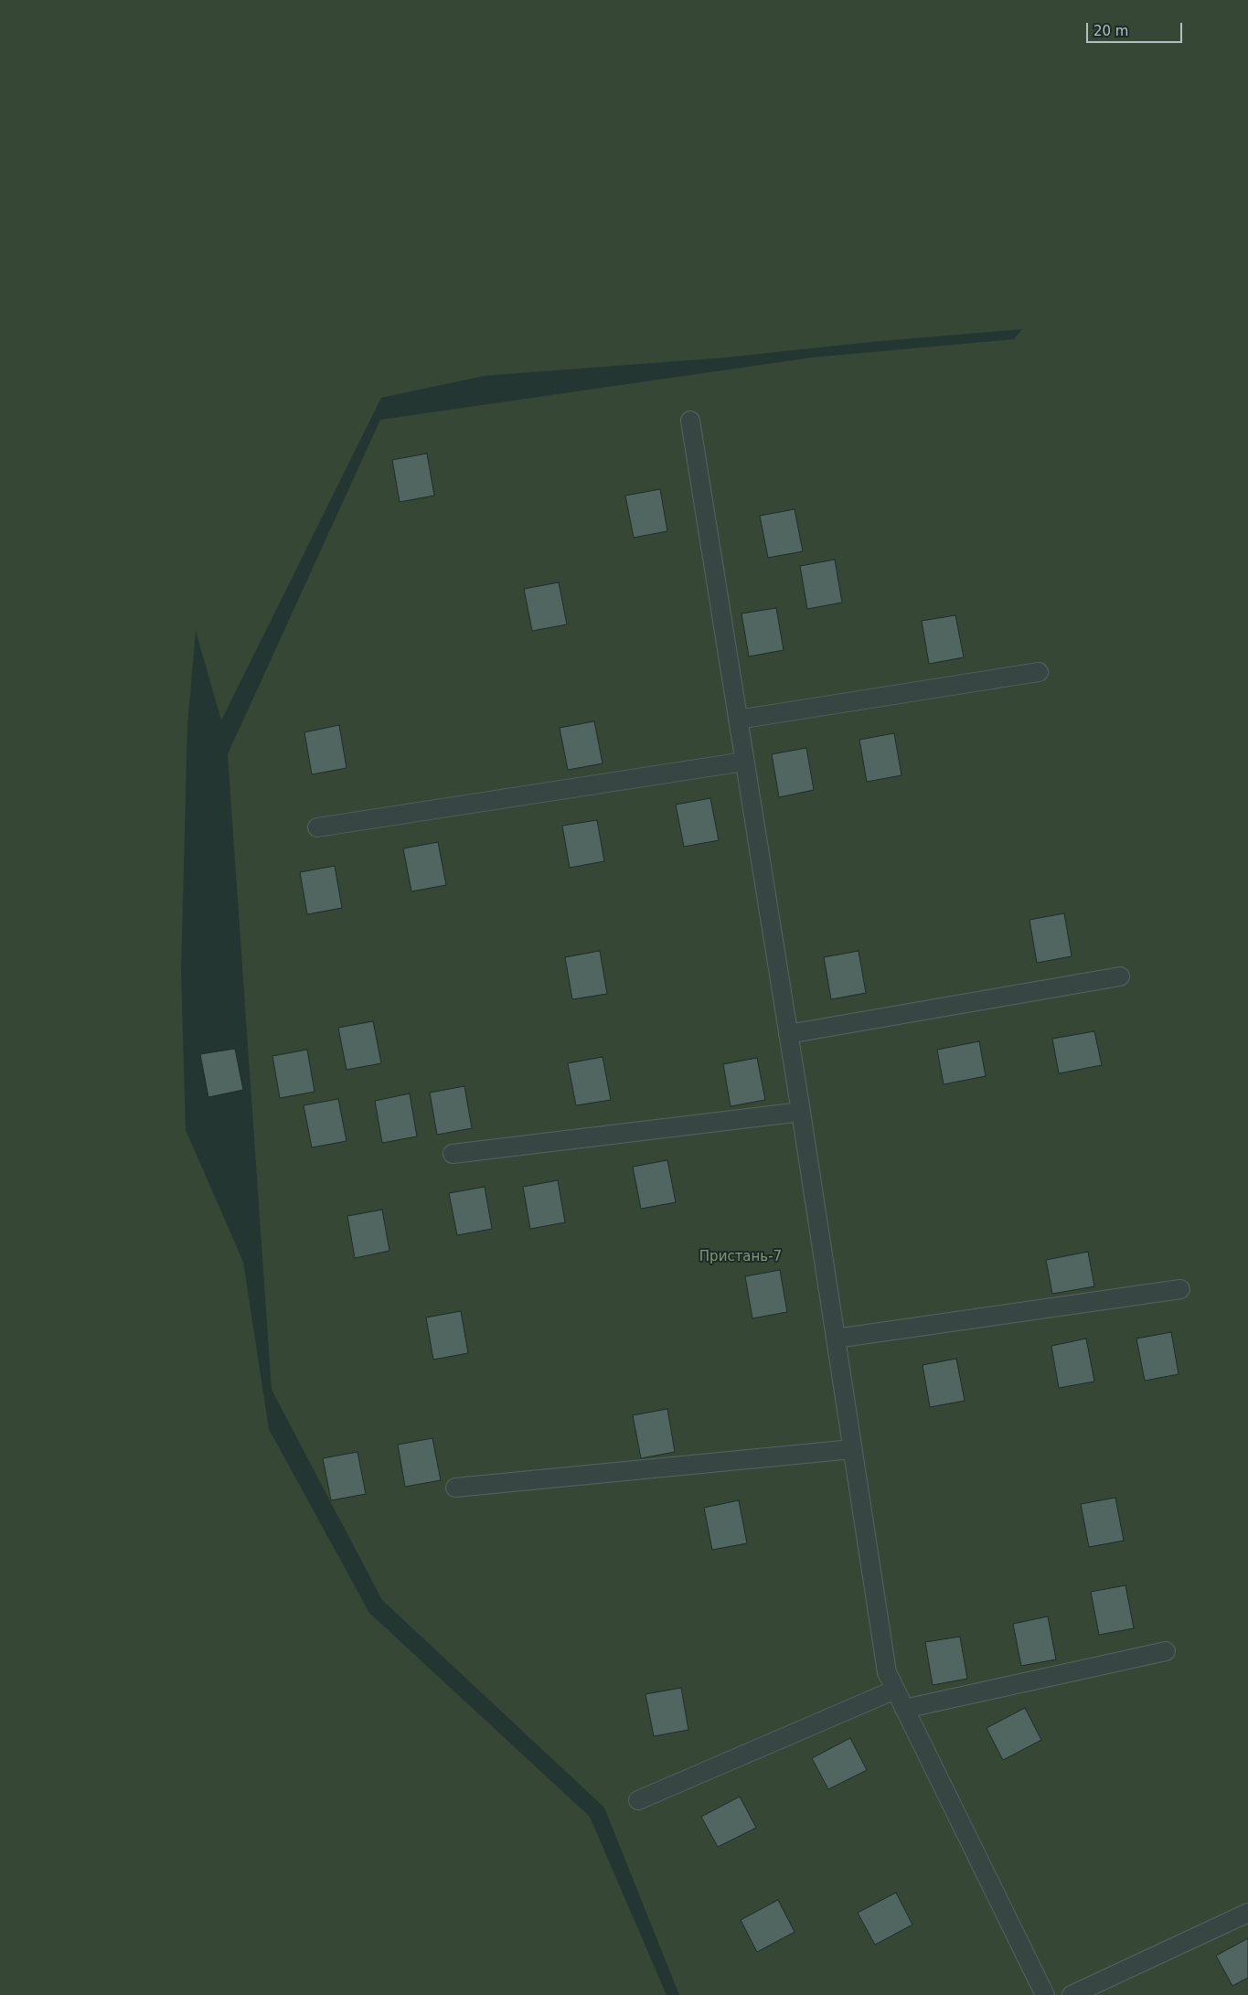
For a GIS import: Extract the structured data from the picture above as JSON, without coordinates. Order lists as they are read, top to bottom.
{
  "parks": ["Пристань-7"],
  "scale_bar": "20 m"
}
